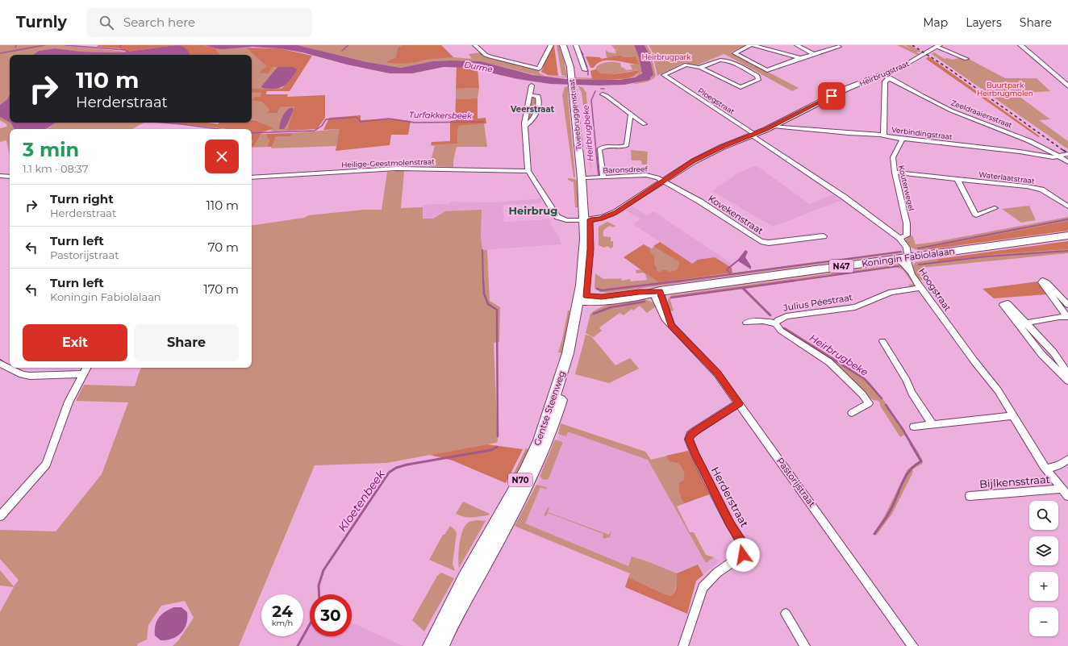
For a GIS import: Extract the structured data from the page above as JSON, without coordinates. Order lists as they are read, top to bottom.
{
  "streets": {
    "main road": [
      "Tweebruggenstraat",
      "Koningin Fabiolalaan",
      "N47",
      "Gentse Steenweg",
      "N70"
    ],
    "street": [
      "Heirbrugstraat",
      "Ploegstraat",
      "Zeeldraaiersstraat",
      "Verbindingstraat",
      "Heilige-Geestmolenstraat",
      "Baronsdreef",
      "Waterlaatstraat",
      "Kouterwegel",
      "Kovekenstraat",
      "Hoogstraat",
      "Julius Péestraat",
      "Bijlkensstraat",
      "Pastorijstraat",
      "Herderstraat"
    ]
  },
  "crossings": [
    ["Heirbrugstraat", "Ploegstraat"],
    ["Heirbrugstraat", "Zeeldraaiersstraat"],
    ["Heirbrugstraat", "Verbindingstraat"],
    ["Heirbrugstraat", "Baronsdreef"],
    ["Heirbrugstraat", "Kovekenstraat"],
    ["Heirbrugstraat", "Hoogstraat"],
    ["Heirbrugstraat", "Gentse Steenweg"],
    ["Ploegstraat", "Hoogstraat"],
    ["Zeeldraaiersstraat", "Verbindingstraat"],
    ["Tweebruggenstraat", "Baronsdreef"],
    ["Tweebruggenstraat", "Gentse Steenweg"],
    ["Verbindingstraat", "Kouterwegel"],
    ["Baronsdreef", "Kovekenstraat"],
    ["Baronsdreef", "Gentse Steenweg"],
    ["Waterlaatstraat", "Kouterwegel"],
    ["Kouterwegel", "Hoogstraat"],
    ["Koningin Fabiolalaan", "Hoogstraat"],
    ["Koningin Fabiolalaan", "Gentse Steenweg"],
    ["Koningin Fabiolalaan", "Pastorijstraat"],
    ["Hoogstraat", "Julius Péestraat"],
    ["Hoogstraat", "Bijlkensstraat"],
    ["Pastorijstraat", "Herderstraat"]
  ],
  "districts": ["Veerstraat", "Heirbrug"],
  "water": [
    "Durme",
    "Turfakkersbeek",
    "Heirbrugbeke",
    "Kloetenbeek"
  ],
  "parks": ["Heirbrugpark", "Buurtpark Heirbrugmolen"],
  "page": {
    "header": "Turnly",
    "search": "Search here",
    "nav": ["Map", "Layers", "Share"],
    "turn": ["110 m", "Herderstraat"],
    "heading": ["3 min", "1.1 km · 08:37"],
    "list": [
      {
        "name": "Turn right",
        "note": "Herderstraat",
        "value": "110 m"
      },
      {
        "name": "Turn left",
        "note": "Pastorijstraat",
        "value": "70 m"
      },
      {
        "name": "Turn left",
        "note": "Koningin Fabiolalaan",
        "value": "170 m"
      }
    ],
    "buttons": ["Exit", "Share"],
    "map_buttons": ["+", "−"],
    "speed": "24 km/h",
    "limit": "30"
  }
}
